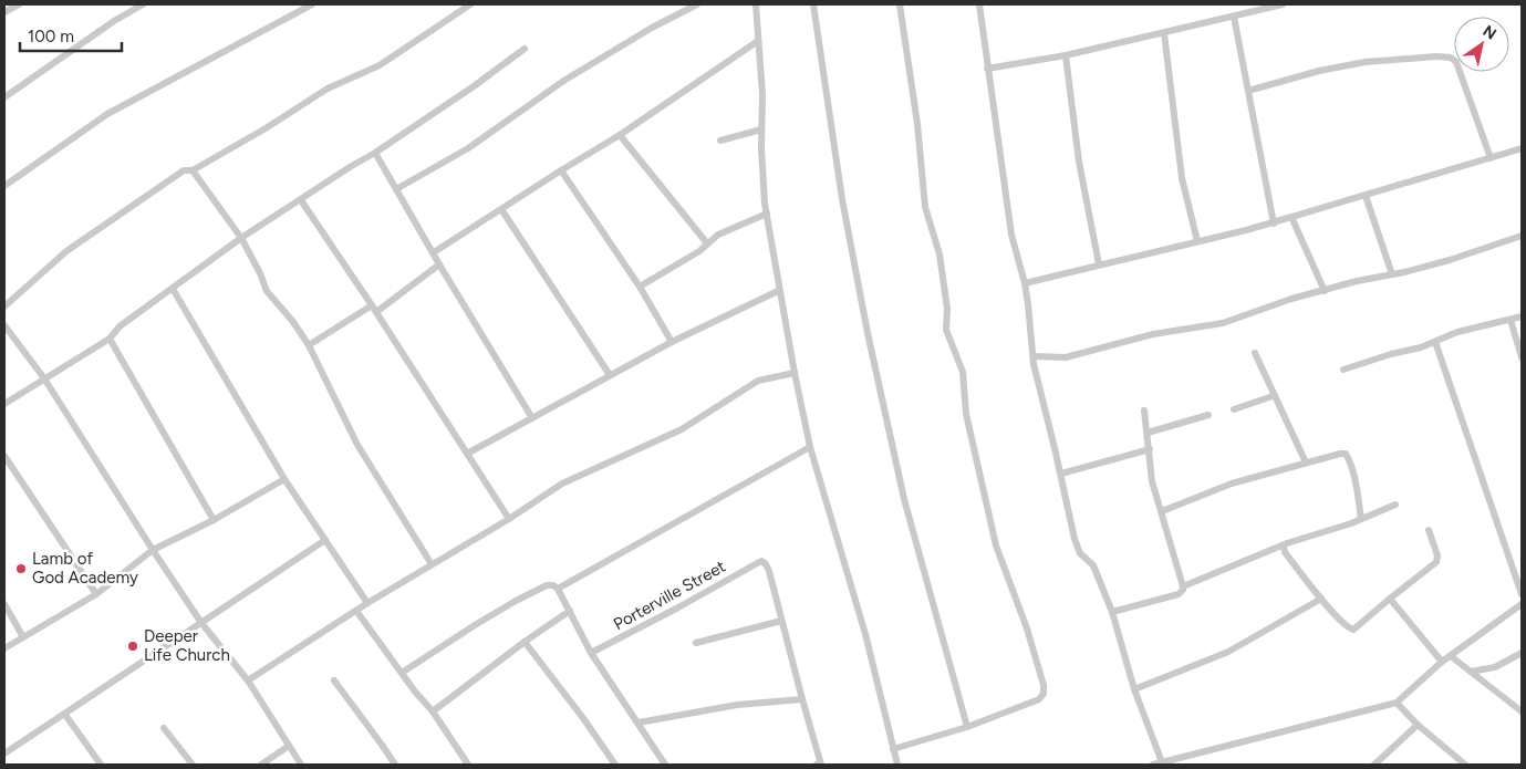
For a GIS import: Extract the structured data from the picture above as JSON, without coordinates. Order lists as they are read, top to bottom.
{
  "streets": {
    "street": ["Porterville Street"]
  },
  "places": ["Lamb of God Academy", "Deeper Life Church"],
  "scale_bar": "100 m",
  "north": "top right"
}
